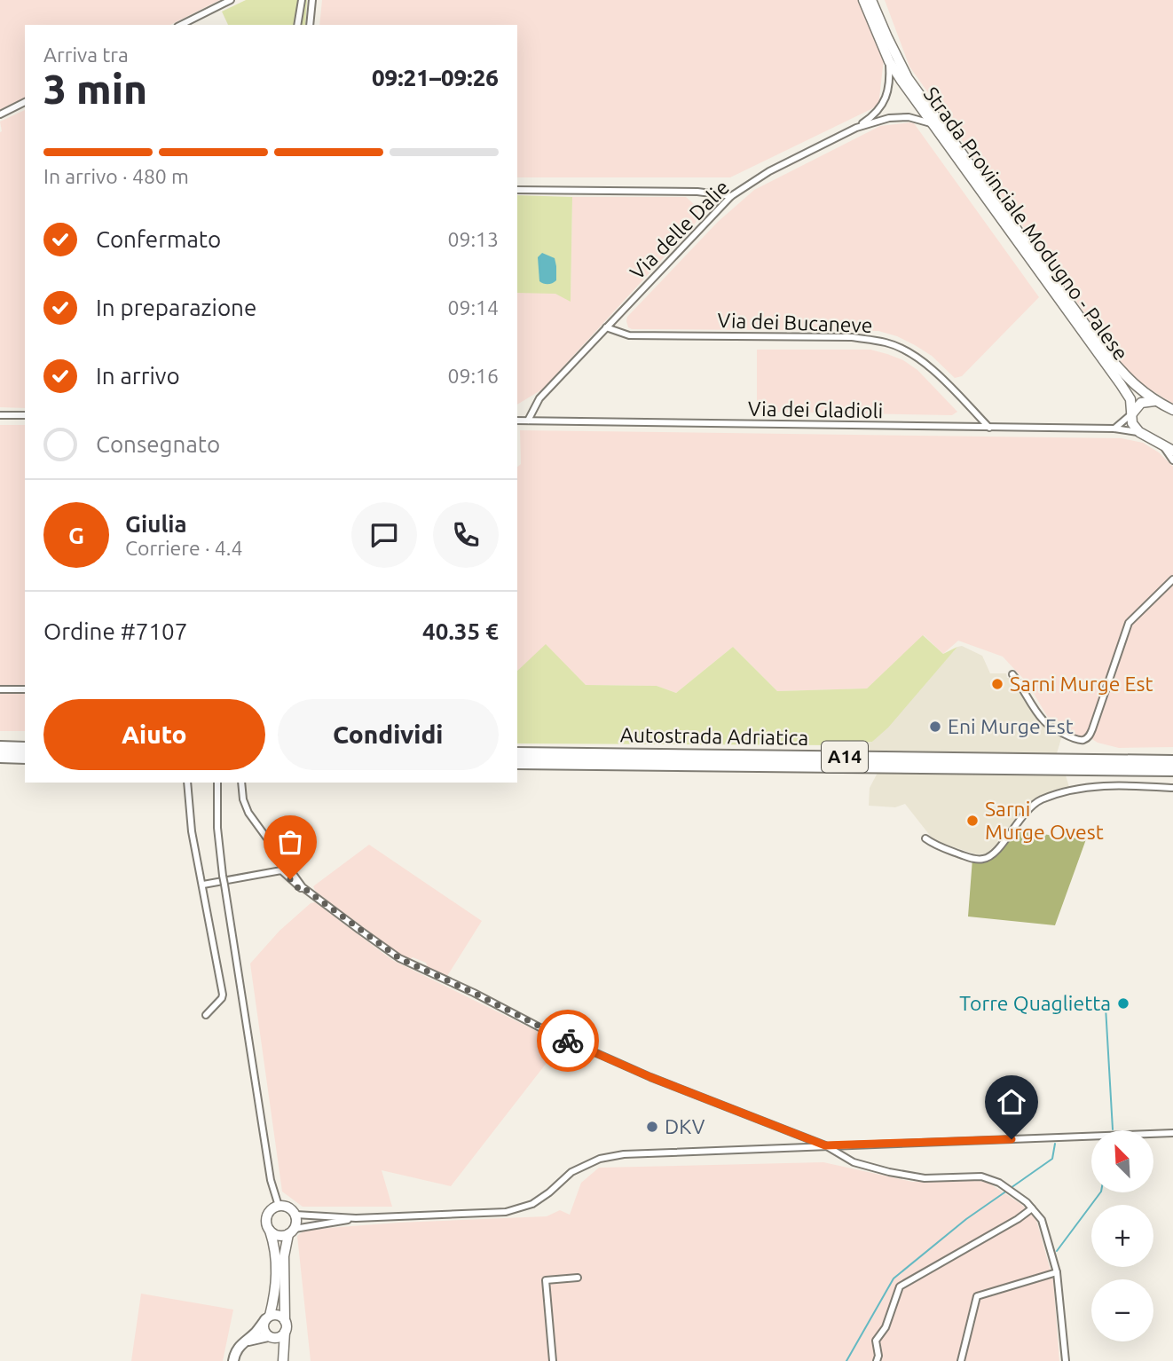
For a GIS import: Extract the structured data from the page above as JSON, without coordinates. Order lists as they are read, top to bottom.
{
  "streets": {
    "highway": ["Autostrada Adriatica", "A14"],
    "main road": ["Strada Provinciale Modugno - Palese"],
    "street": ["Via delle Dalie", "Via dei Bucaneve", "Via dei Gladioli"]
  },
  "crossings": [
    ["Strada Provinciale Modugno - Palese", "Via delle Dalie"],
    ["Strada Provinciale Modugno - Palese", "Via dei Gladioli"],
    ["Via delle Dalie", "Via dei Bucaneve"],
    ["Via delle Dalie", "Via dei Gladioli"],
    ["Via dei Bucaneve", "Via dei Gladioli"]
  ],
  "places": [
    "Sarni Murge Est",
    "Eni Murge Est",
    "Sarni Murge Ovest",
    "Torre Quaglietta",
    "DKV"
  ],
  "north": "top left",
  "page": {
    "heading": ["3 min", "Arriva tra", "09:21–09:26"],
    "panel": [
      "Giulia",
      "Corriere · 4.4",
      "Ordine #7107",
      "40.35 €"
    ],
    "bar": "In arrivo · 480 m",
    "list": [
      ["Confermato", "09:13"],
      ["In preparazione", "09:14"],
      ["In arrivo", "09:16"],
      "Consegnato"
    ],
    "round": "G",
    "buttons": ["Aiuto", "Condividi"],
    "map_buttons": ["+", "−"]
  }
}
